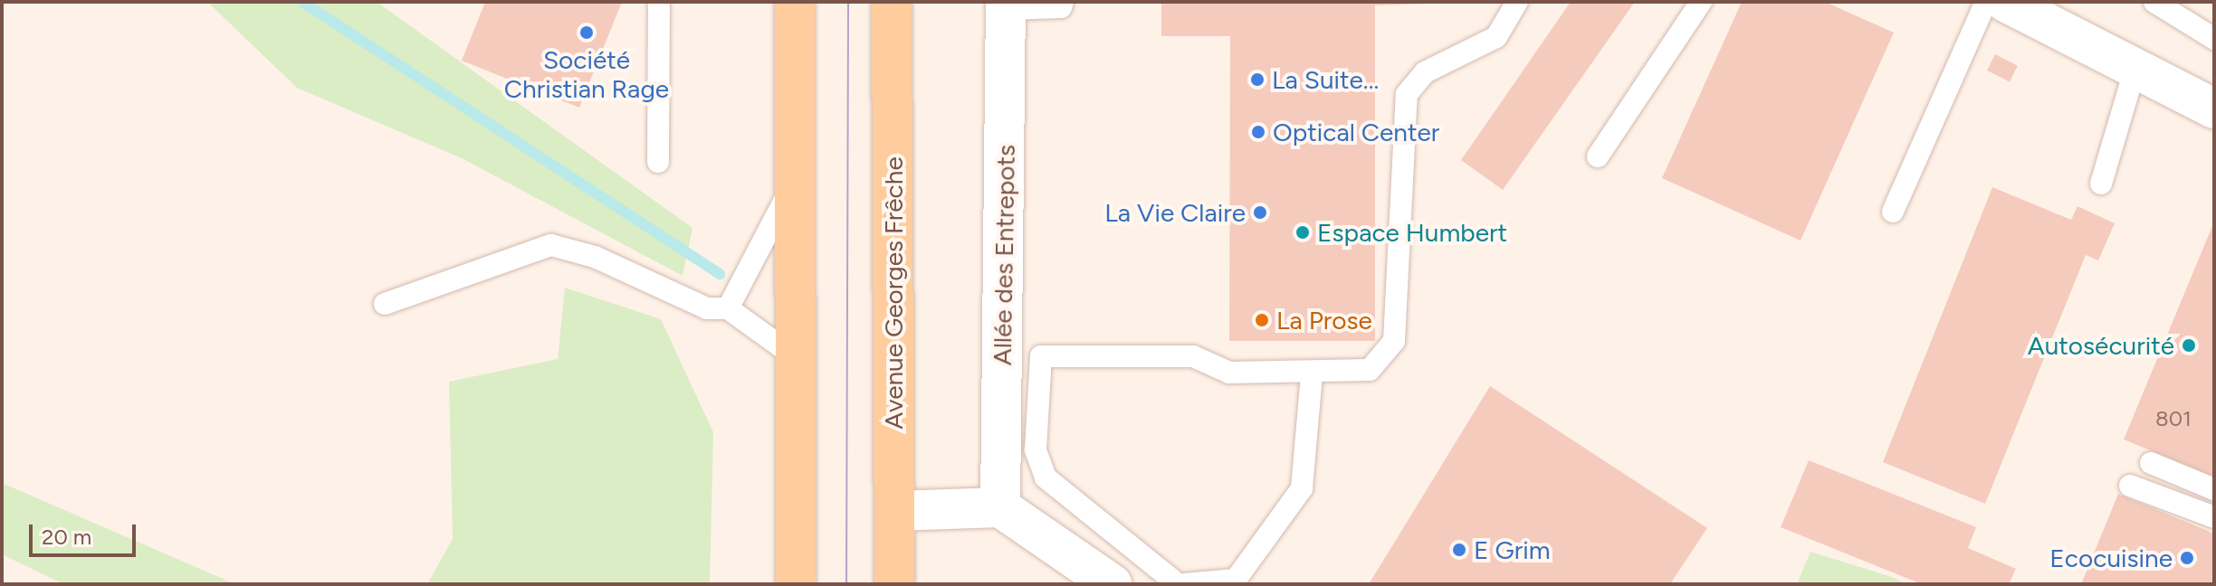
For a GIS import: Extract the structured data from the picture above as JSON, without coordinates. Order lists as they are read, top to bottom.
{
  "streets": {
    "main road": ["Avenue Georges Frêche"],
    "street": ["Allée des Entrepots"]
  },
  "places": [
    "Société Christian Rage",
    "La Suite...",
    "Optical Center",
    "La Vie Claire",
    "Espace Humbert",
    "La Prose",
    "Autosécurité",
    "E Grim",
    "Ecocuisine"
  ],
  "house_numbers": ["801"],
  "scale_bar": "20 m"
}
